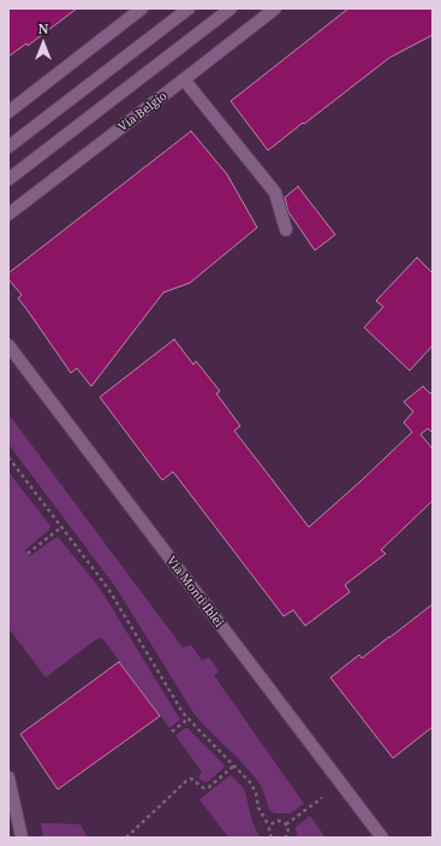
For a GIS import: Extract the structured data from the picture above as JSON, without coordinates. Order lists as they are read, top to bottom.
{
  "streets": {
    "street": ["Via Belgio", "Via Monti Iblei"]
  },
  "north": "top"
}
